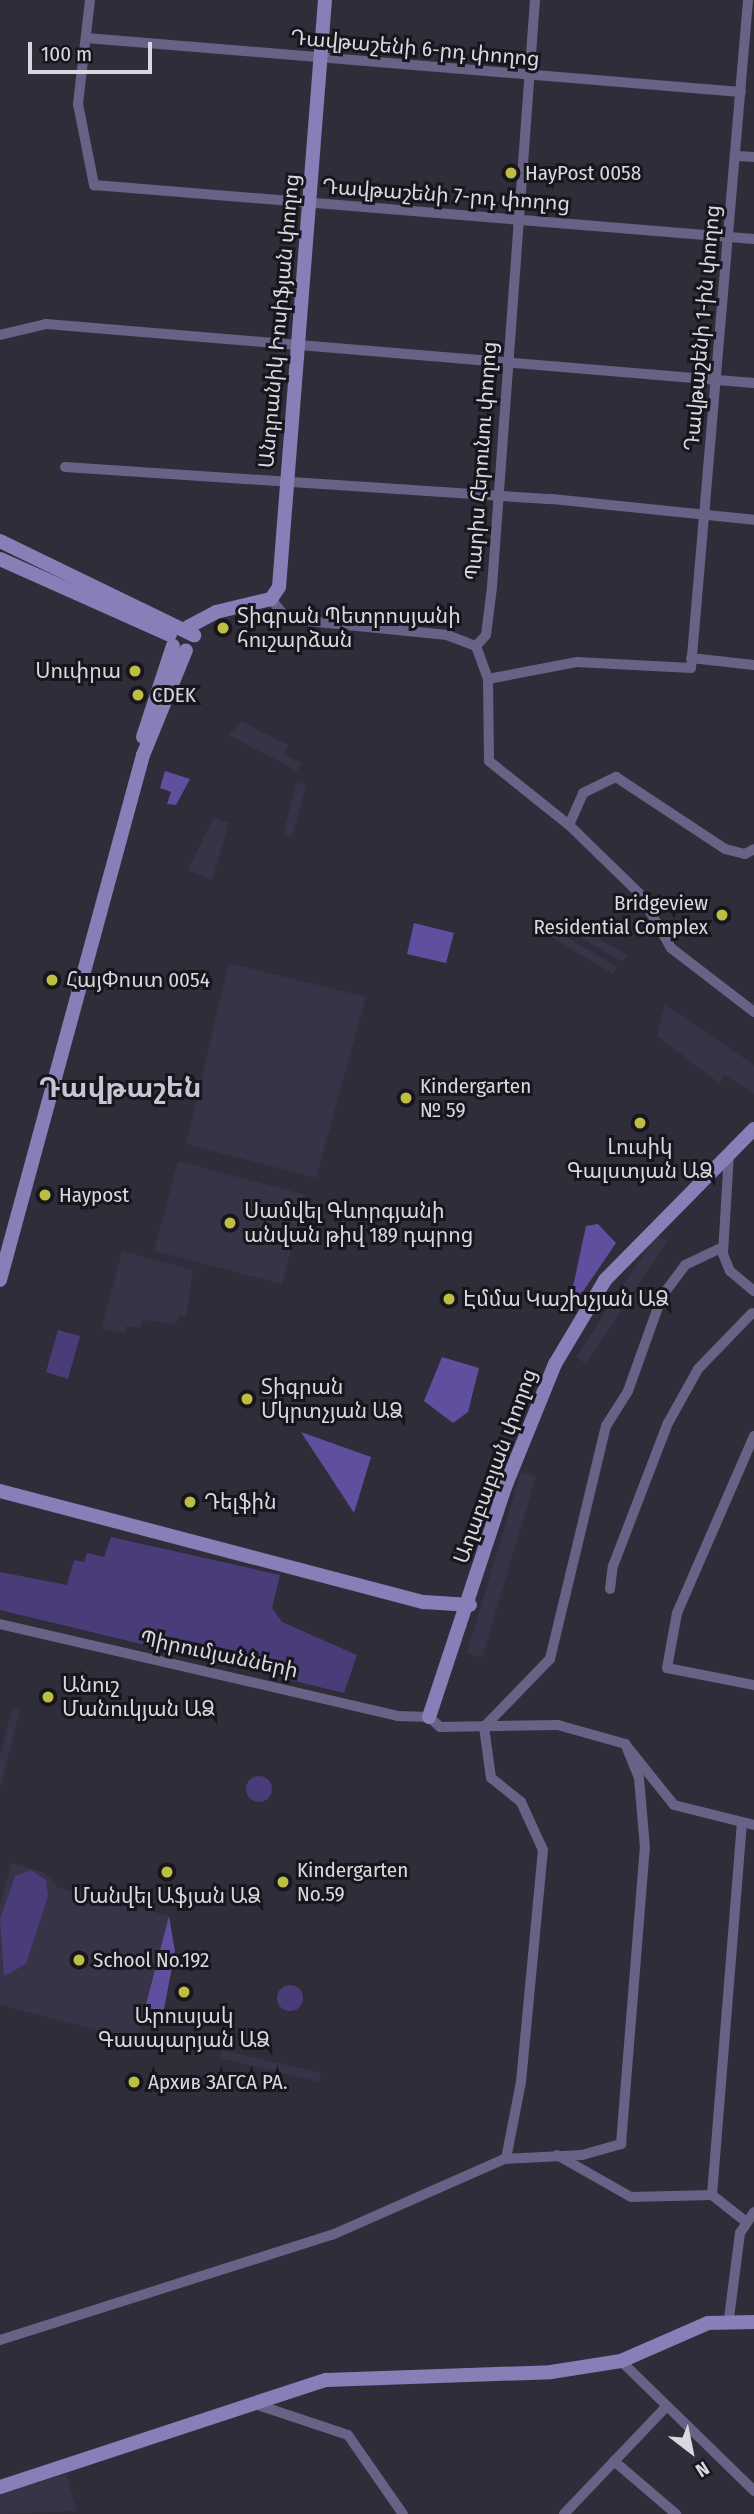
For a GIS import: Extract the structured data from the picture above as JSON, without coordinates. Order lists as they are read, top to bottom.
{
  "streets": {
    "street": [
      "Դավթաշենի 6-րդ փողոց",
      "Դավթաշենի 7-րդ փողոց",
      "Անդրանիկ Իոսիֆյան փողոց",
      "Դավթաշենի 1-ին փողոց",
      "Պարիս Հերունու փողոց",
      "Աղաբաբյան փողոց",
      "Պիրումյանների"
    ]
  },
  "crossings": [
    ["Դավթաշենի 6-րդ փողոց", "Դավթաշենի 7-րդ փողոց"],
    ["Դավթաշենի 6-րդ փողոց", "Անդրանիկ Իոսիֆյան փողոց"],
    ["Դավթաշենի 6-րդ փողոց", "Դավթաշենի 1-ին փողոց"],
    ["Դավթաշենի 6-րդ փողոց", "Պարիս Հերունու փողոց"],
    ["Դավթաշենի 7-րդ փողոց", "Անդրանիկ Իոսիֆյան փողոց"],
    ["Դավթաշենի 7-րդ փողոց", "Դավթաշենի 1-ին փողոց"],
    ["Դավթաշենի 7-րդ փողոց", "Պարիս Հերունու փողոց"],
    ["Աղաբաբյան փողոց", "Պիրումյանների"]
  ],
  "districts": ["Դավթաշեն"],
  "places": [
    "HayPost 0058",
    "Տիգրան Պետրոսյանի հուշարձան",
    "Սուփրա",
    "CDEK",
    "Bridgeview Residential Complex",
    "ՀայՓոստ 0054",
    "Kindergarten № 59",
    "Լուսիկ Գալստյան ԱՁ",
    "Haypost",
    "Սամվել Գևորգյանի անվան թիվ 189 դպրոց",
    "Էմմա Կաշխչյան ԱՁ",
    "Տիգրան Մկրտչյան ԱՁ",
    "Դելֆին",
    "Անուշ Մանուկյան ԱՁ",
    "Մանվել Աֆյան ԱՁ",
    "Kindergarten No.59",
    "School No.192",
    "Արուսյակ Գասպարյան ԱՁ",
    "Архив ЗАГСА РА."
  ],
  "scale_bar": "100 m",
  "north": "bottom right"
}
